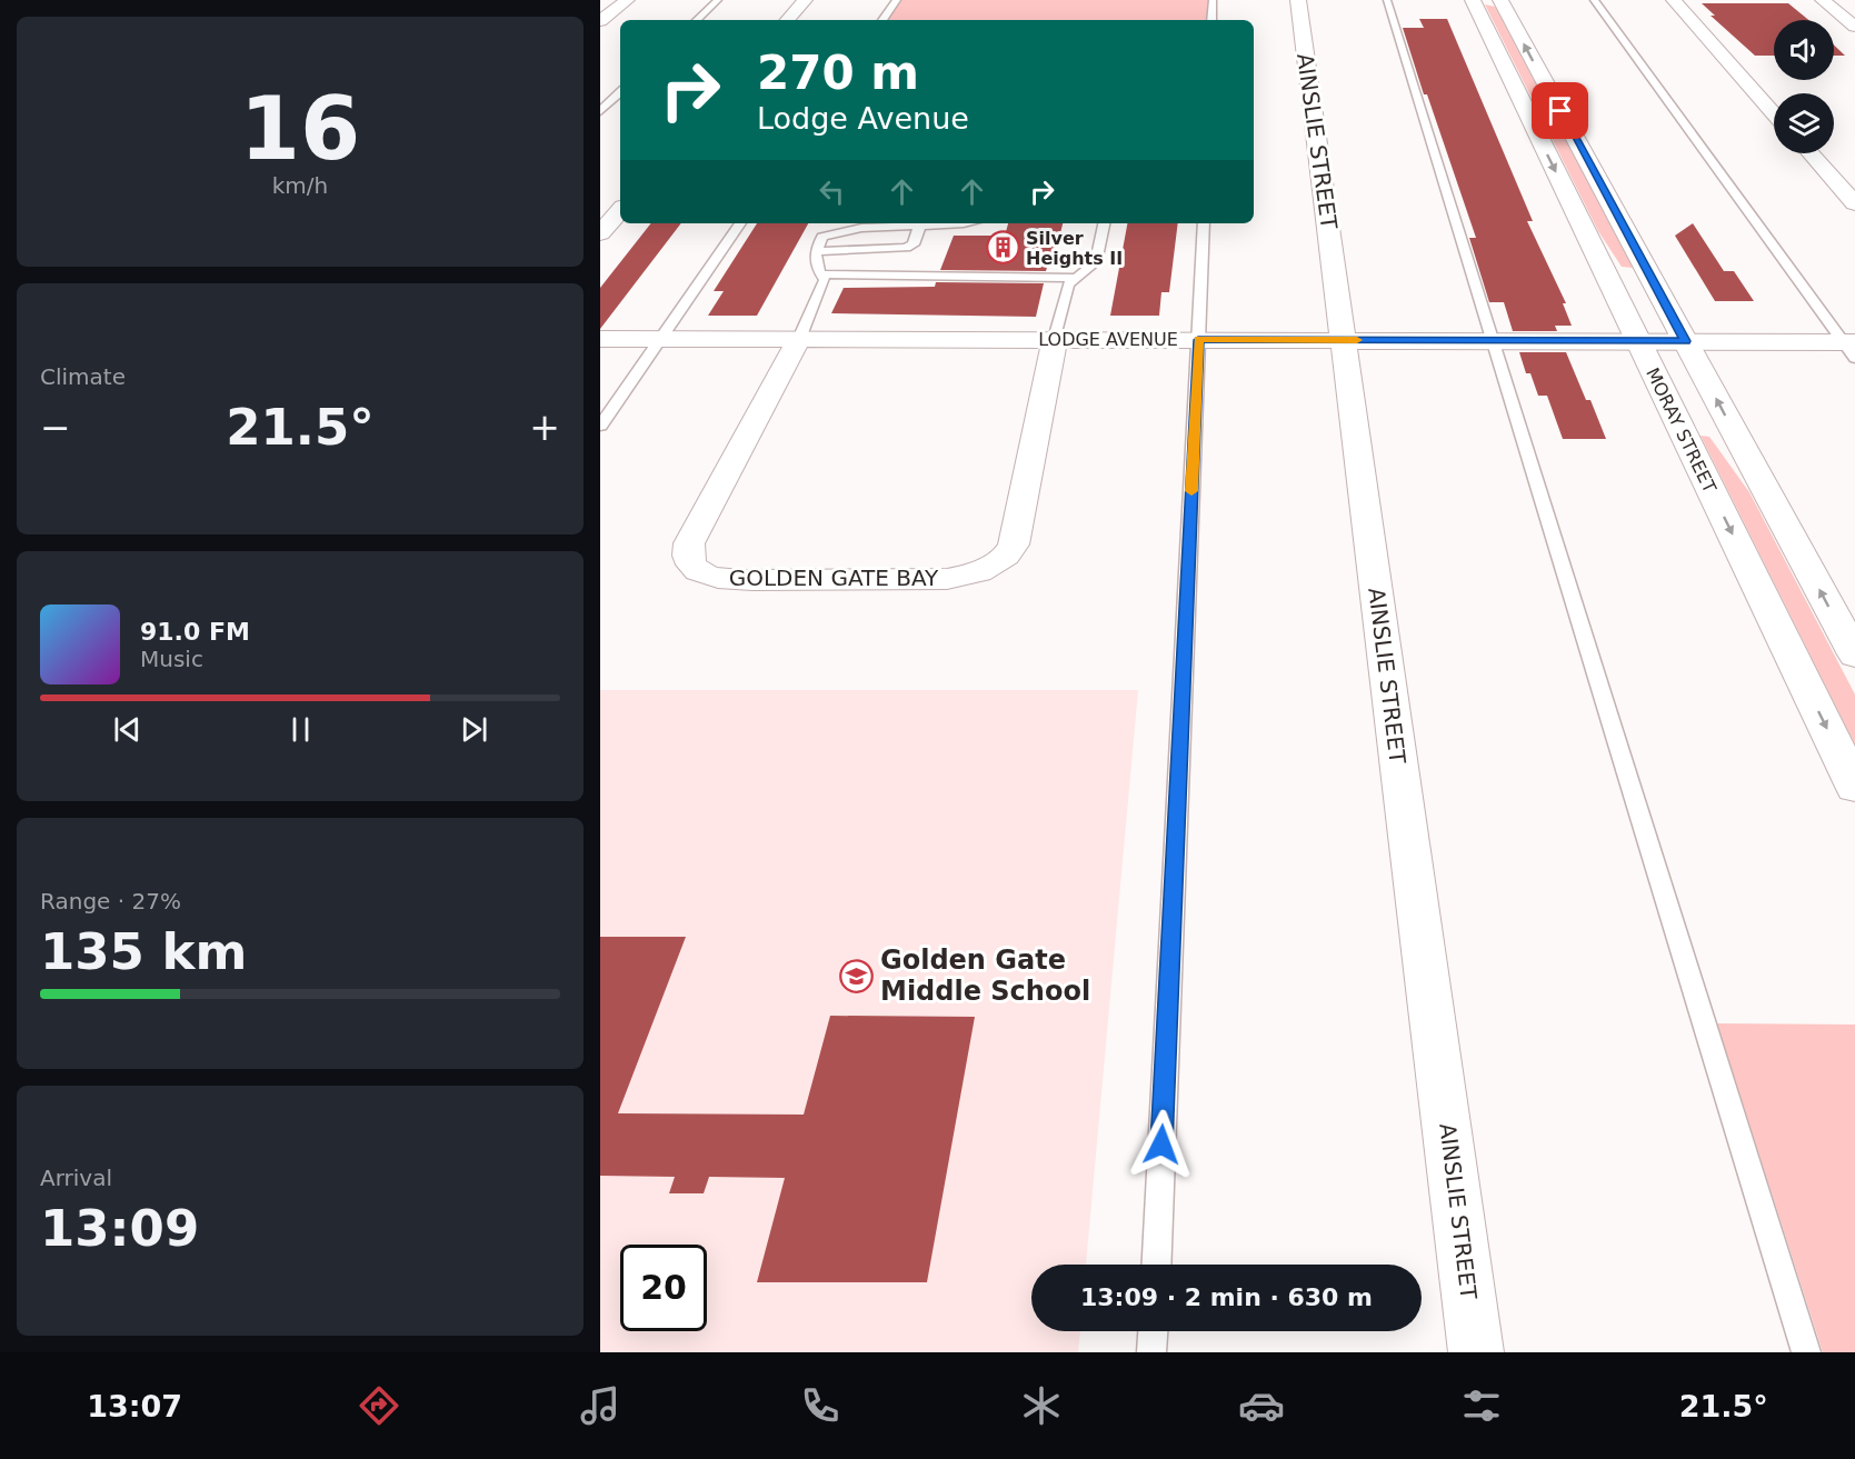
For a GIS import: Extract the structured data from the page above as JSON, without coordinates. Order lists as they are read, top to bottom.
{
  "streets": {
    "main road": ["MORAY STREET"],
    "street": ["AINSLIE STREET", "LODGE AVENUE", "GOLDEN GATE BAY"]
  },
  "crossings": [
    ["AINSLIE STREET", "LODGE AVENUE"],
    ["LODGE AVENUE", "MORAY STREET"],
    ["LODGE AVENUE", "GOLDEN GATE BAY"]
  ],
  "places": {
    "building": ["Silver Heights II"],
    "school or university": ["Golden Gate Middle School"]
  },
  "page": {
    "tile": [
      ["16", "km/h"],
      "Climate",
      ["Range · 27%", "135 km"],
      ["Arrival", "13:09"]
    ],
    "turn": ["270 m", "Lodge Avenue"],
    "heat": ["−", "21.5°", "+"],
    "song": ["91.0 FM", "Music"],
    "limit": "20",
    "trip": "13:09 · 2 min · 630 m",
    "tabs": ["13:07", "21.5°"]
  }
}
